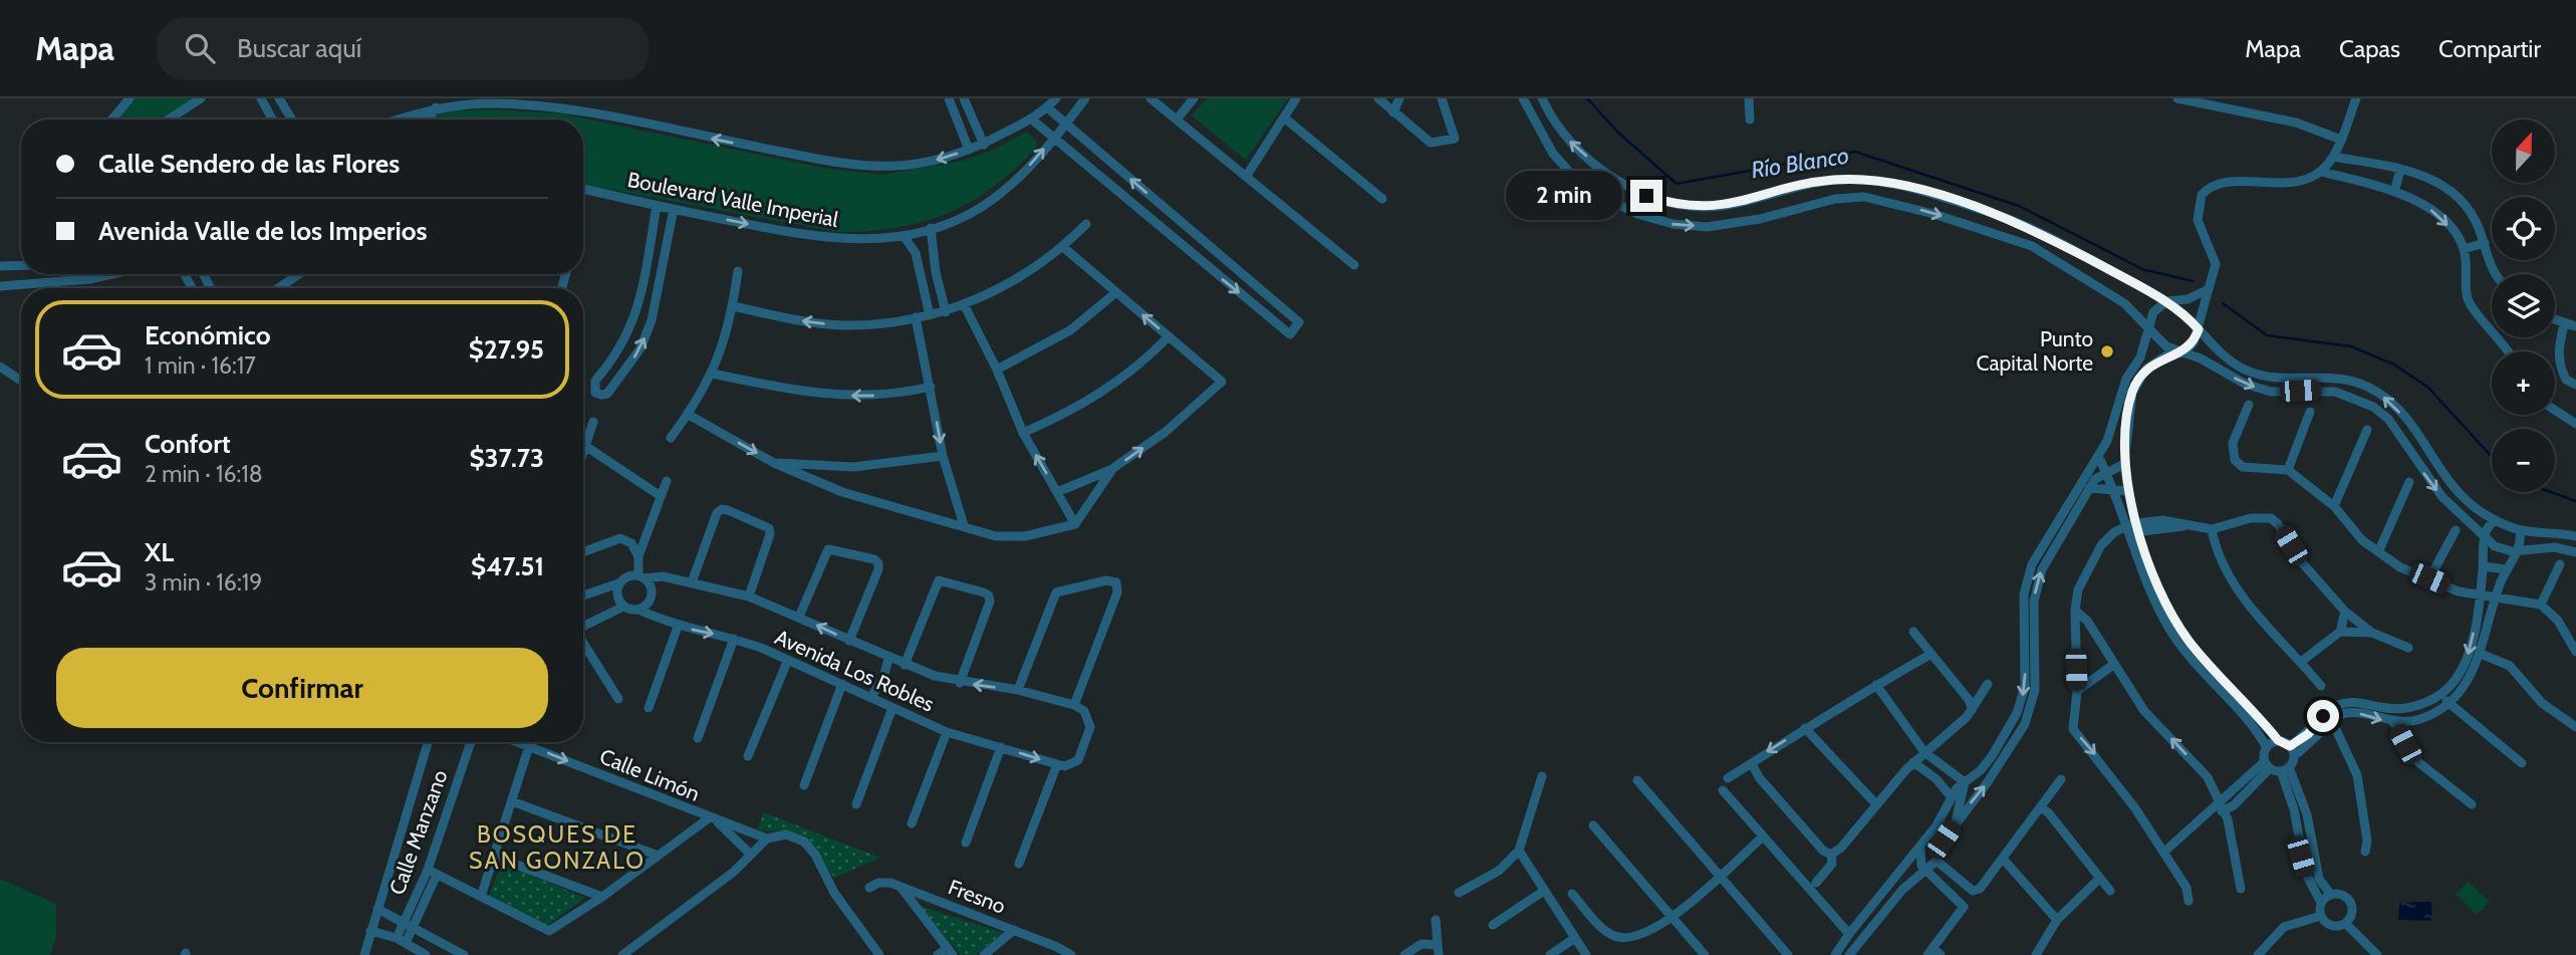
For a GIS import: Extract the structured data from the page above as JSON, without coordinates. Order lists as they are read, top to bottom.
{
  "streets": {
    "street": [
      "Boulevard Valle Imperial",
      "Avenida Los Robles",
      "Calle Limón",
      "Calle Manzano",
      "Fresno"
    ]
  },
  "districts": ["BOSQUES DE SAN GONZALO"],
  "water": ["Río Blanco"],
  "places": ["Punto Capital Norte"],
  "north": "top",
  "page": {
    "header": "Mapa",
    "search": "Buscar aquí",
    "nav": ["Mapa", "Capas", "Compartir"],
    "map_buttons": ["+", "−"],
    "banner": ["Calle Sendero de las Flores", "Avenida Valle de los Imperios"],
    "bubble": "2 min",
    "list": [
      {
        "name": "Económico",
        "note": "1 min · 16:17",
        "value": "$27.95"
      },
      {
        "name": "Confort",
        "note": "2 min · 16:18",
        "value": "$37.73"
      },
      {
        "name": "XL",
        "note": "3 min · 16:19",
        "value": "$47.51"
      }
    ],
    "buttons": "Confirmar"
  }
}
